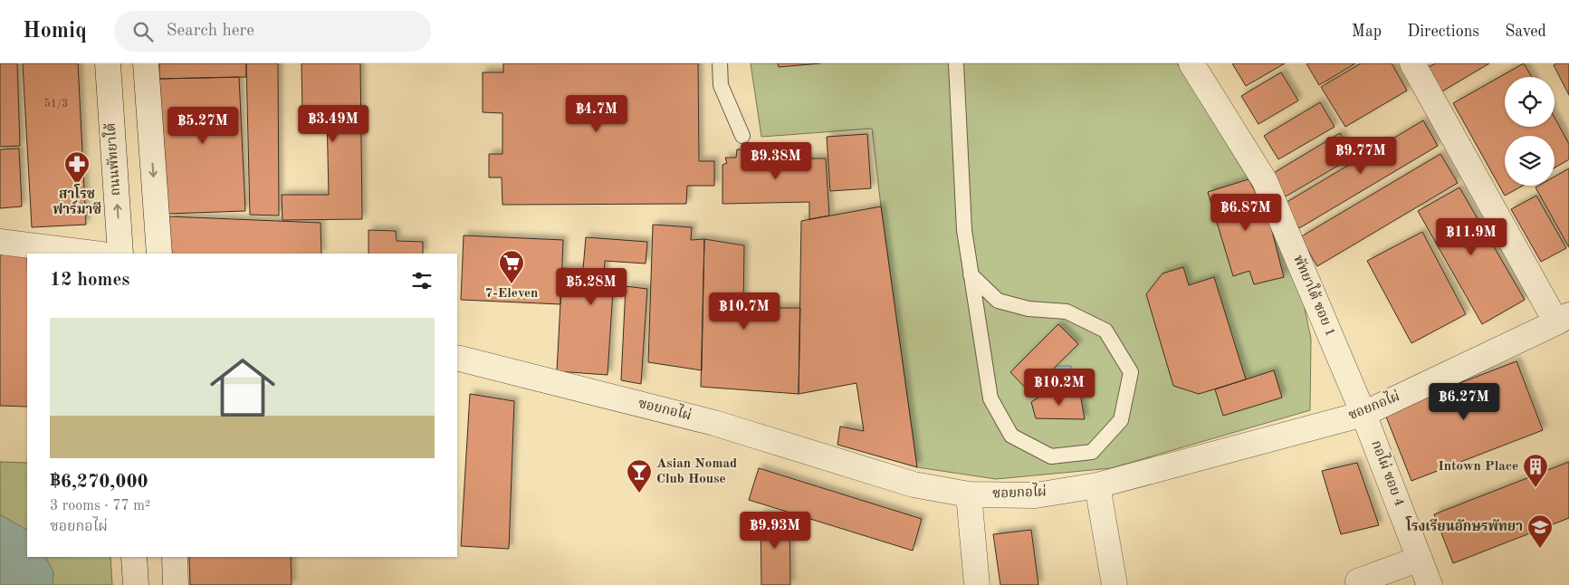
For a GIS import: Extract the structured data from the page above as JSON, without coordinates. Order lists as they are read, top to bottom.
{
  "streets": {
    "street": [
      "ถนนพัทยาใต้",
      "พัทยาใต้ ซอย 1",
      "ซอยกอไผ่",
      "กอไผ่ ซอย 4"
    ]
  },
  "crossings": [
    ["พัทยาใต้ ซอย 1", "ซอยกอไผ่"],
    ["พัทยาใต้ ซอย 1", "กอไผ่ ซอย 4"],
    ["ซอยกอไผ่", "กอไผ่ ซอย 4"]
  ],
  "places": {
    "pharmacy": ["สาโรช ฟาร์มาซี"],
    "supermarket": ["7-Eleven"],
    "building": ["Intown Place"],
    "bar": ["Asian Nomad Club House"],
    "school or university": ["โรงเรียนอักษรพัทยา"]
  },
  "house_numbers": ["51/3"],
  "page": {
    "header": "Homiq",
    "search": "Search here",
    "nav": ["Map", "Directions", "Saved"],
    "price": [
      "฿4.7M",
      "฿3.49M",
      "฿5.27M",
      "฿9.77M",
      "฿9.38M",
      "฿6.87M",
      "฿11.9M",
      "฿5.28M",
      "฿10.7M",
      "฿10.2M",
      "฿6.27M",
      "฿9.93M"
    ],
    "heading": "12 homes",
    "list": [
      {
        "name": "฿6,270,000",
        "note": "3 rooms · 77 m² · ซอยกอไผ่"
      }
    ]
  }
}
